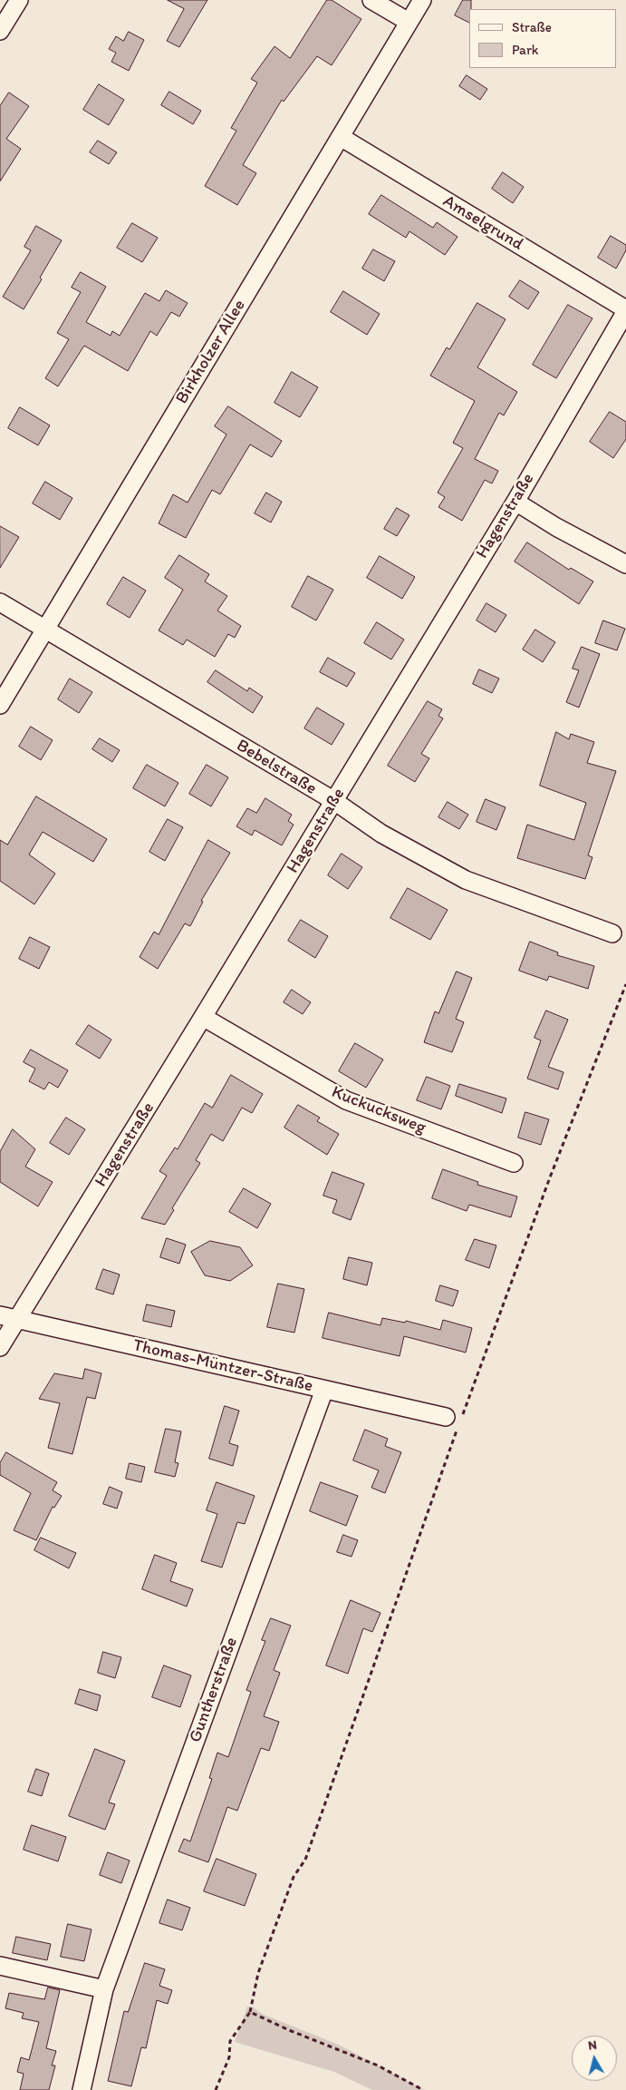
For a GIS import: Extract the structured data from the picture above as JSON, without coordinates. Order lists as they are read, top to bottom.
{
  "streets": {
    "street": [
      "Amselgrund",
      "Birkholzer Allee",
      "Hagenstraße",
      "Bebelstraße",
      "Kuckucksweg",
      "Thomas-Müntzer-Straße",
      "Guntherstraße"
    ]
  },
  "crossings": [
    ["Amselgrund", "Birkholzer Allee"],
    ["Amselgrund", "Hagenstraße"],
    ["Birkholzer Allee", "Bebelstraße"],
    ["Hagenstraße", "Bebelstraße"],
    ["Hagenstraße", "Kuckucksweg"],
    ["Hagenstraße", "Thomas-Müntzer-Straße"],
    ["Thomas-Müntzer-Straße", "Guntherstraße"]
  ],
  "legend": ["Straße", "Park"],
  "north": "top"
}
